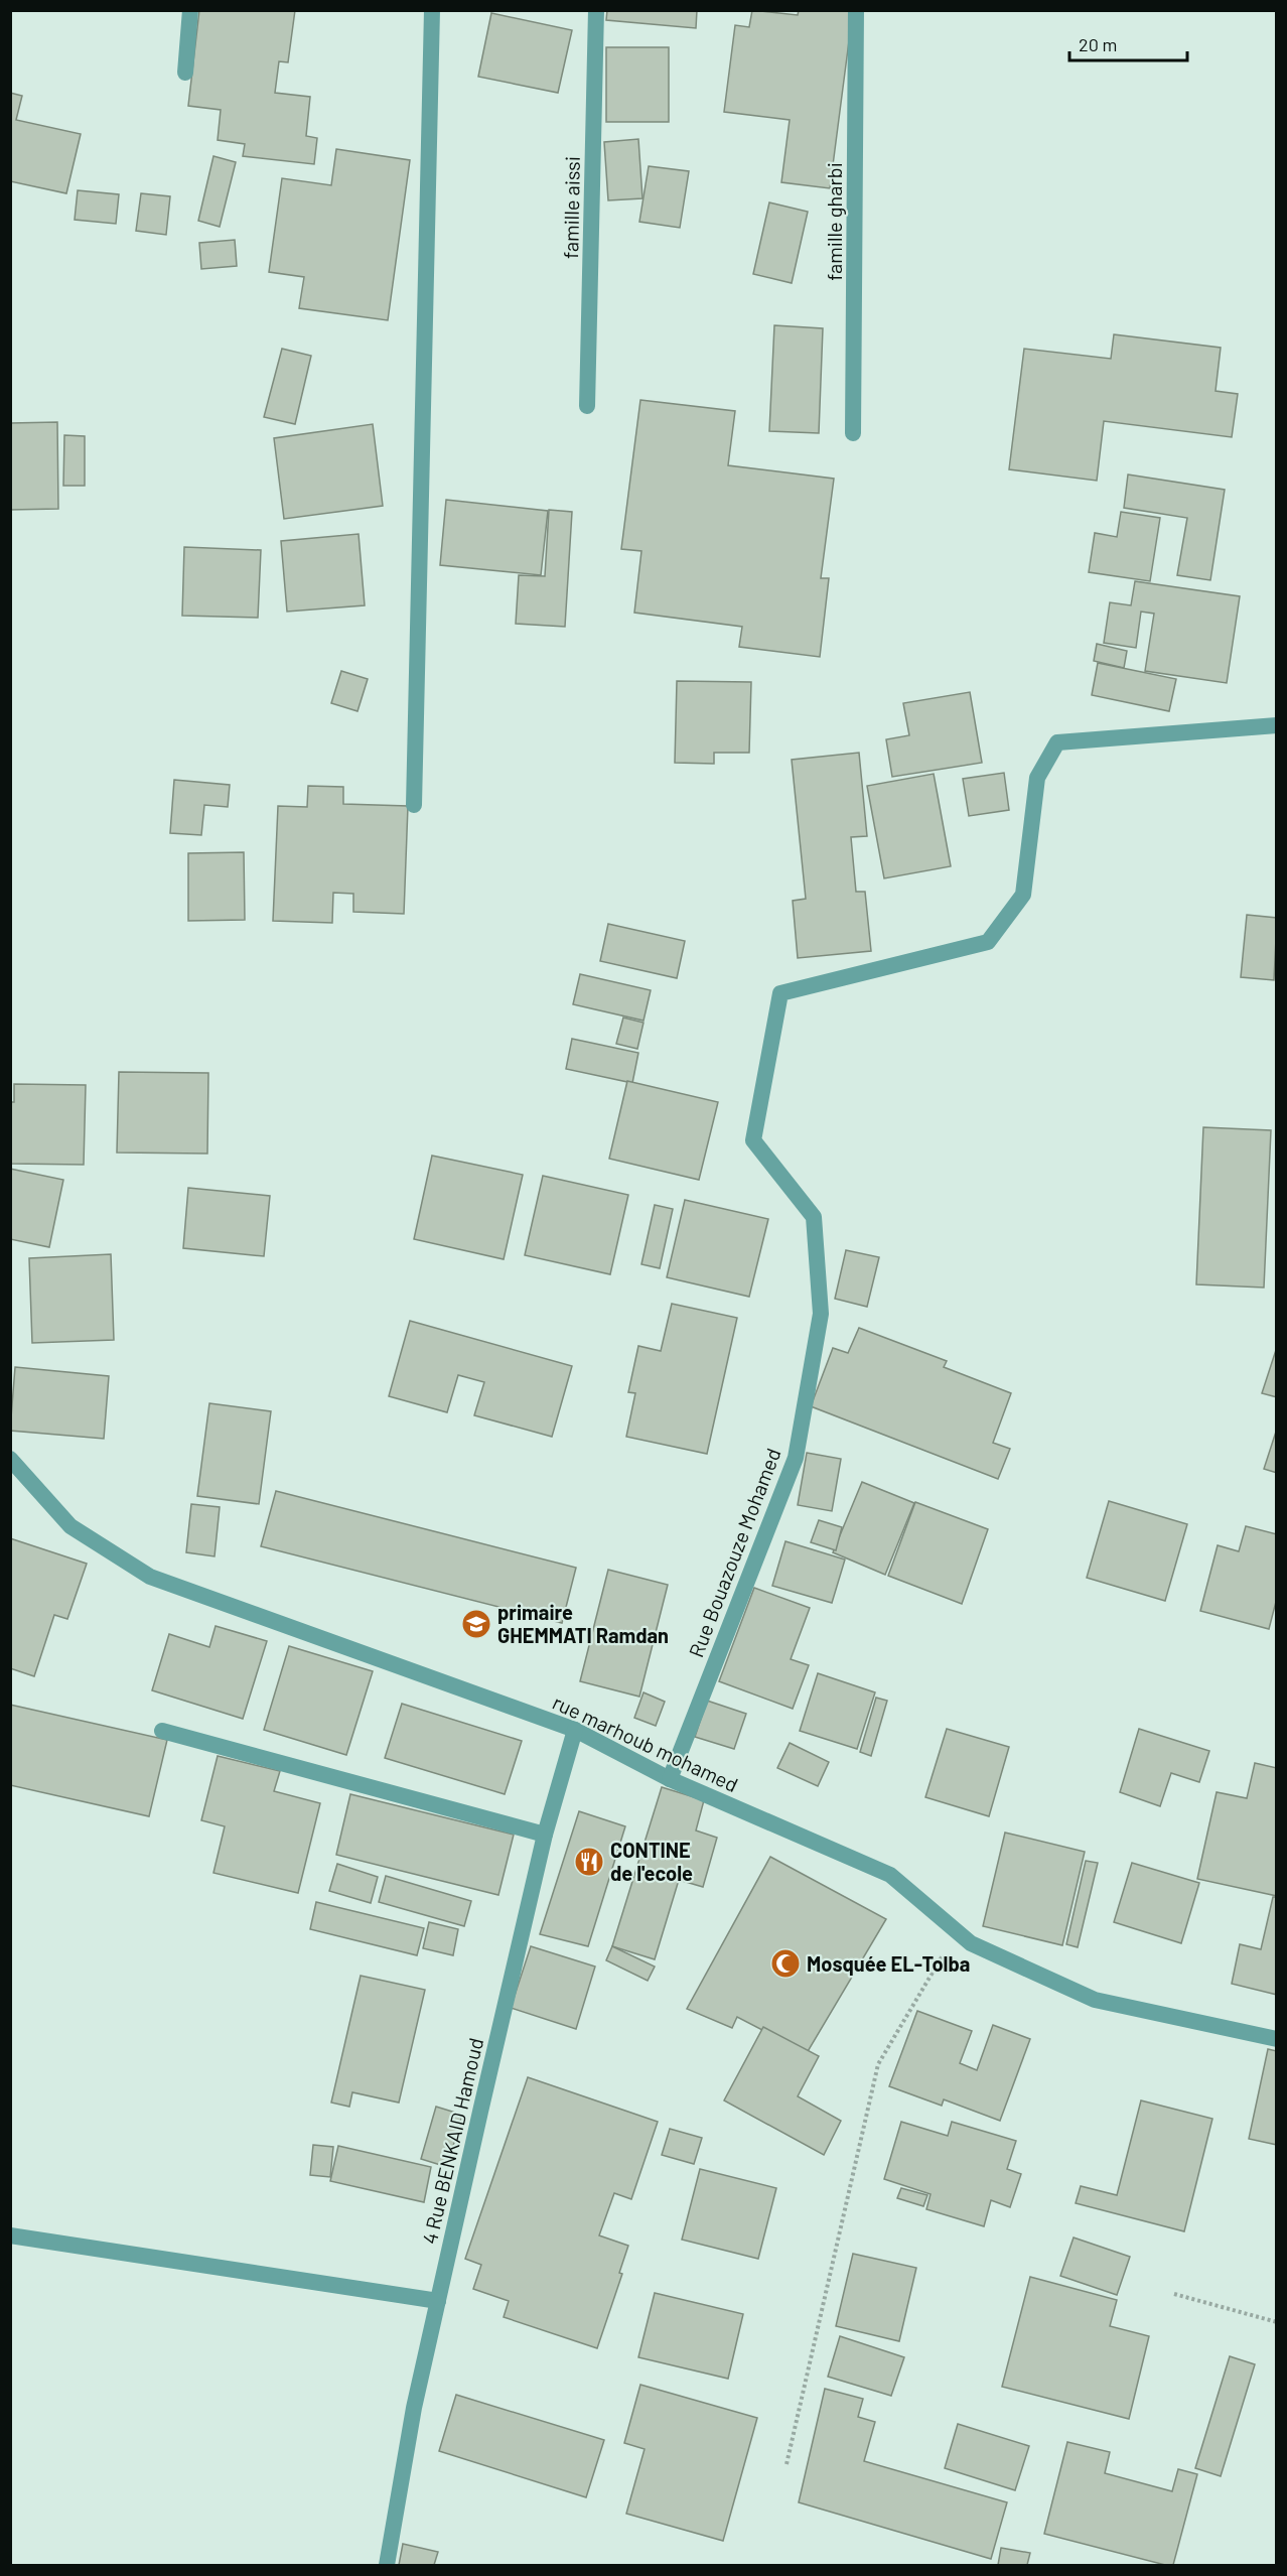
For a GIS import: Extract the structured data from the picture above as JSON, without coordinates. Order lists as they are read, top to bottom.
{
  "streets": {
    "street": [
      "famille aissi",
      "famille gharbi",
      "Rue Bouazouze Mohamed",
      "rue marhoub mohamed",
      "4 Rue BENKAID Hamoud"
    ]
  },
  "crossings": [
    ["Rue Bouazouze Mohamed", "rue marhoub mohamed"],
    ["rue marhoub mohamed", "4 Rue BENKAID Hamoud"]
  ],
  "places": {
    "school or university": ["primaire GHEMMATI Ramdan"],
    "restaurant": ["CONTINE de l'ecole"],
    "mosque": ["Mosquée EL-Tolba"]
  },
  "scale_bar": "20 m"
}
